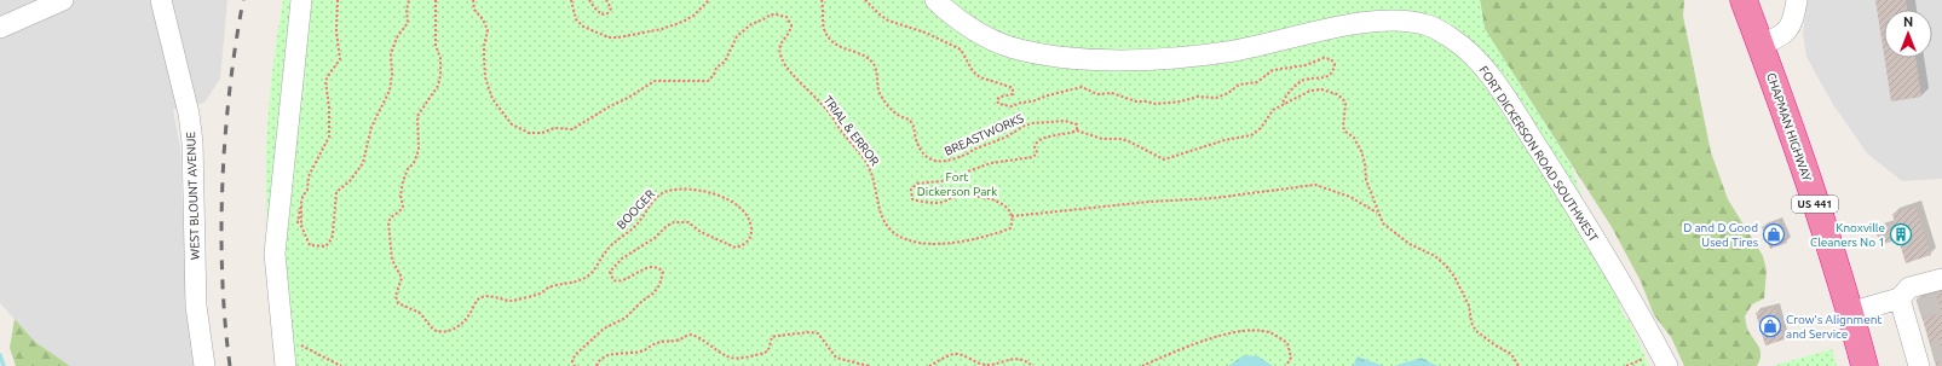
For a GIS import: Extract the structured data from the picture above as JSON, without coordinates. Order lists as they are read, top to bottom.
{
  "streets": {
    "highway": ["CHAPMAN HIGHWAY", "US 441"],
    "street": ["FORT DICKERSON ROAD SOUTHWEST", "WEST BLOUNT AVENUE"],
    "path": ["TRIAL & ERROR", "BREASTWORKS", "BOOGER"]
  },
  "parks": ["Fort Dickerson Park"],
  "places": {
    "shop": ["D and D Good Used Tires", "Crow's Alignment and Service"],
    "building": ["Knoxville Cleaners No 1"]
  },
  "north": "top"
}
